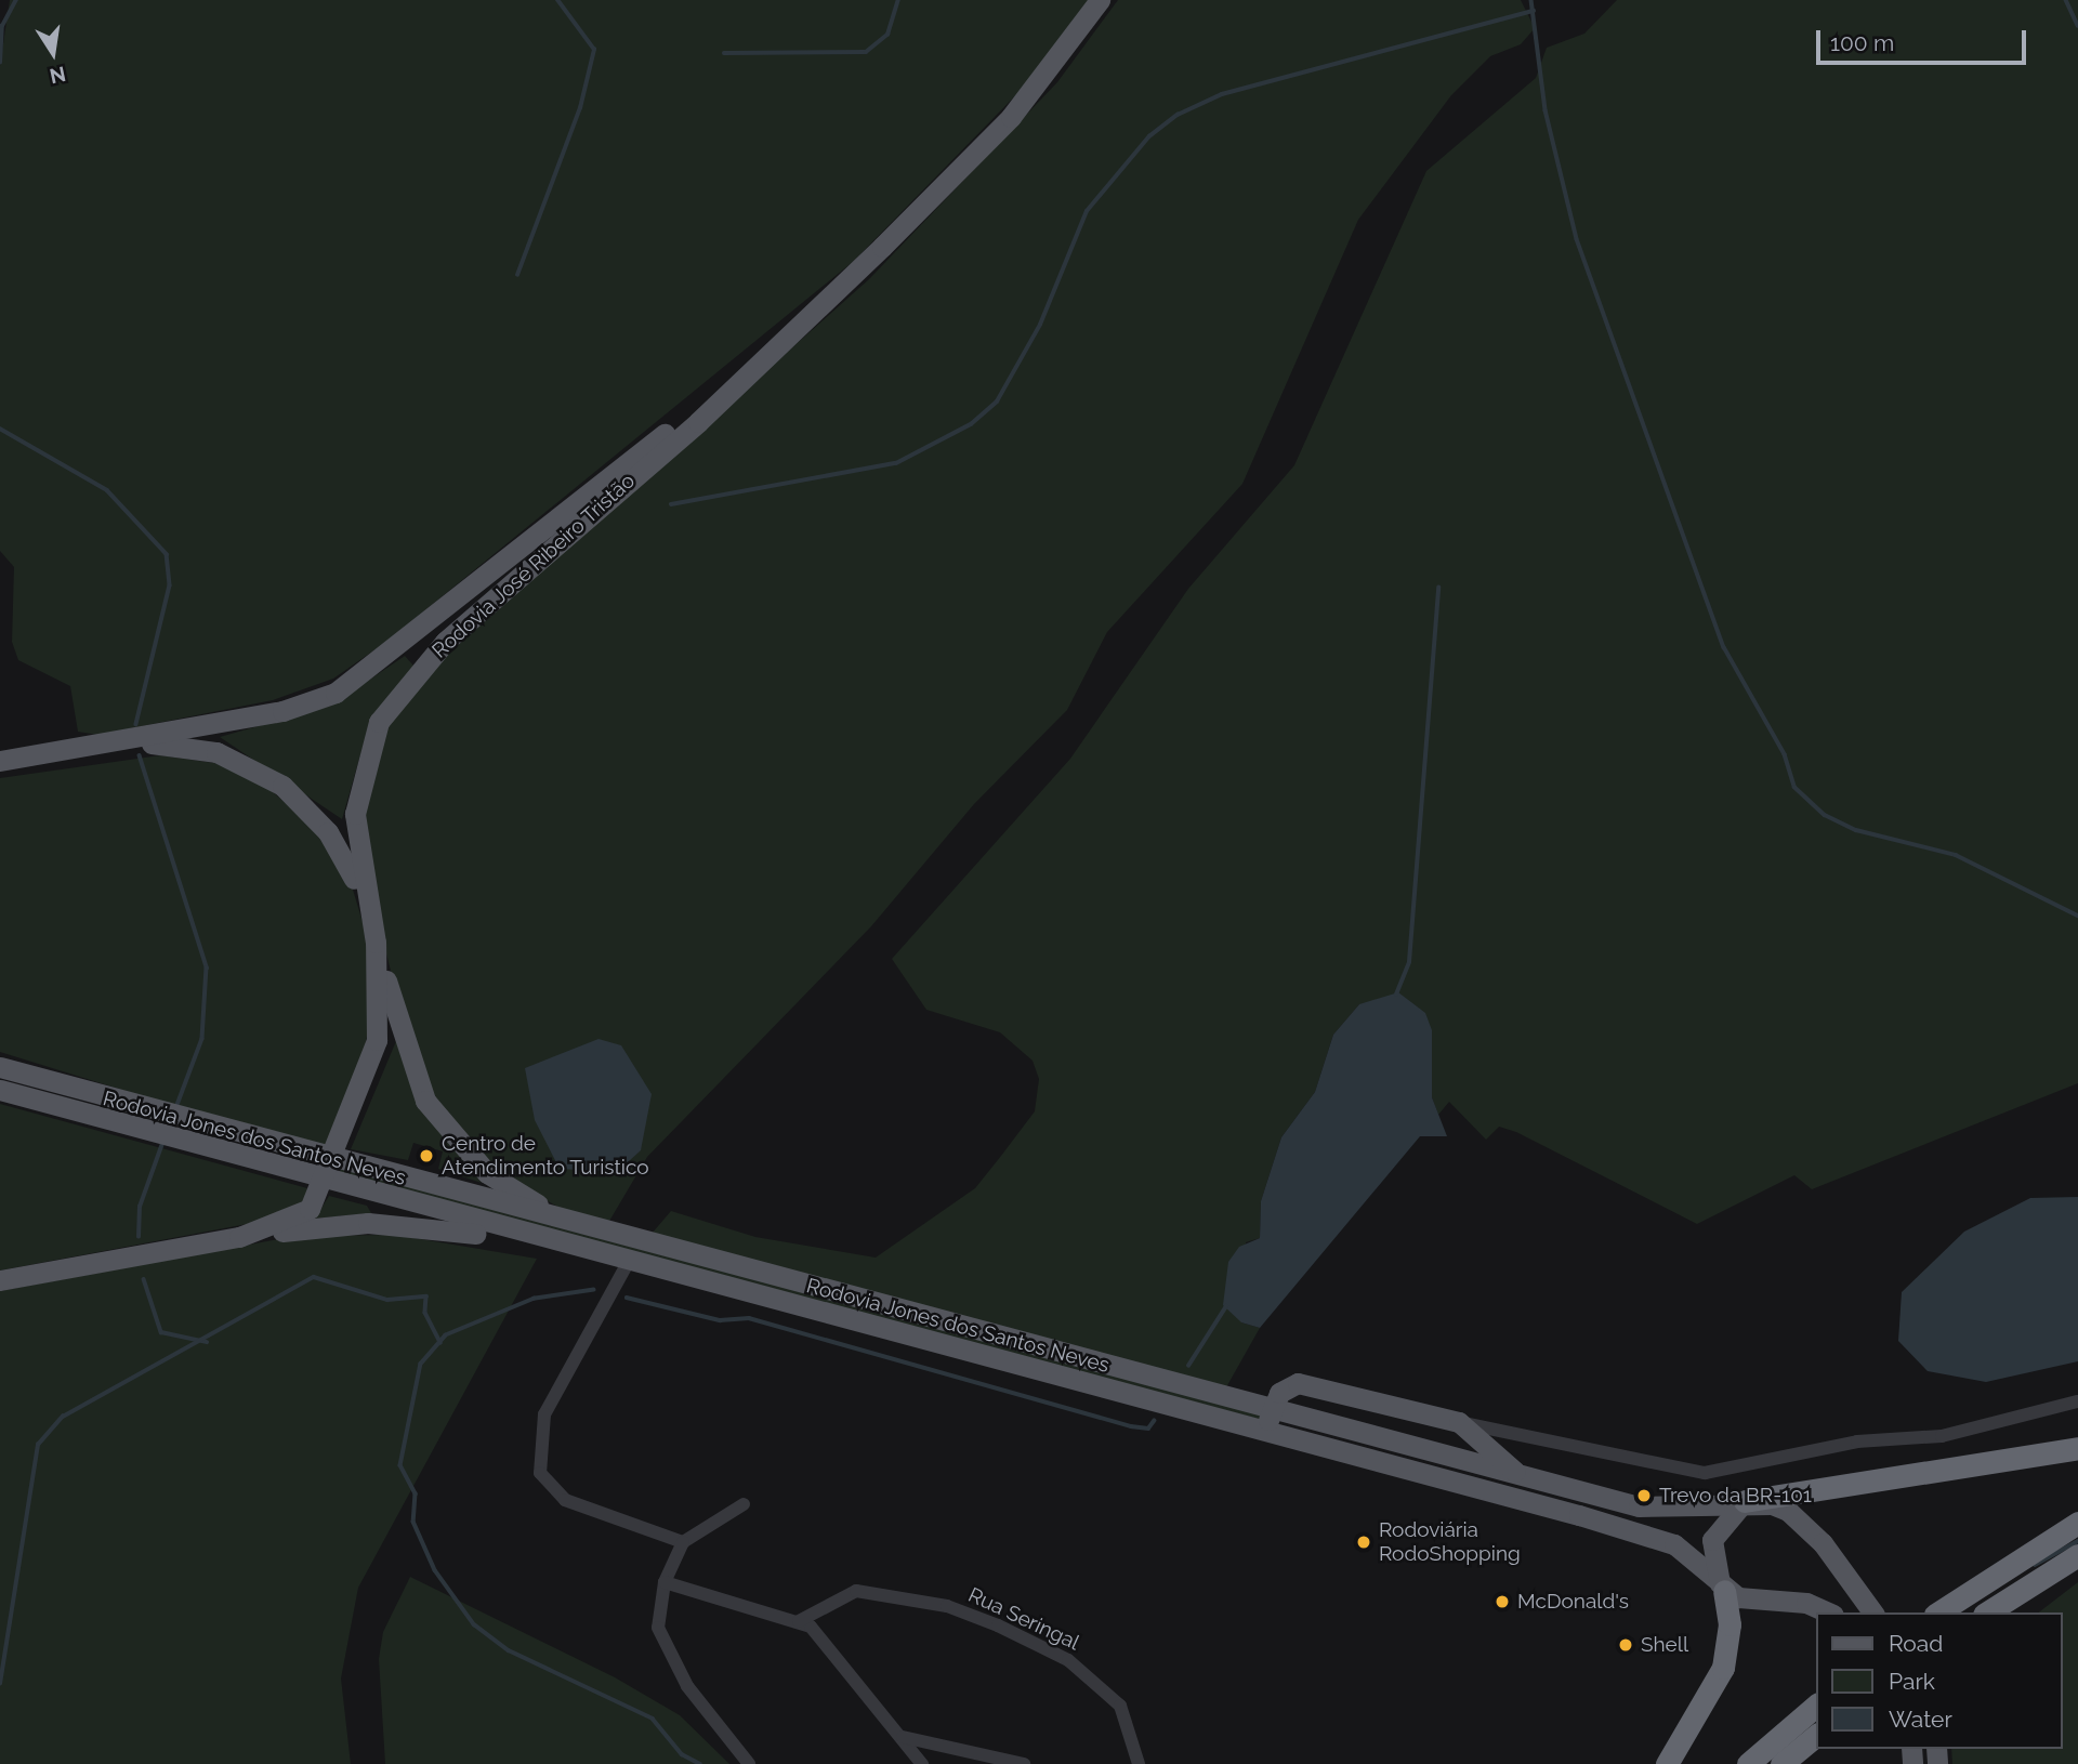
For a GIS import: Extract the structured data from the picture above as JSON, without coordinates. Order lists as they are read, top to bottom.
{
  "streets": {
    "main road": ["Rodovia José Ribeiro Tristão", "Rodovia Jones dos Santos Neves"],
    "street": ["Rua Seringal"]
  },
  "crossings": [
    ["Rodovia José Ribeiro Tristão", "Rodovia Jones dos Santos Neves"]
  ],
  "places": [
    "Centro de Atendimento Turistico",
    "Trevo da BR-101",
    "Rodoviária RodoShopping",
    "McDonald's",
    "Shell"
  ],
  "legend": ["Road", "Park", "Water"],
  "scale_bar": "100 m",
  "north": "bottom"
}
